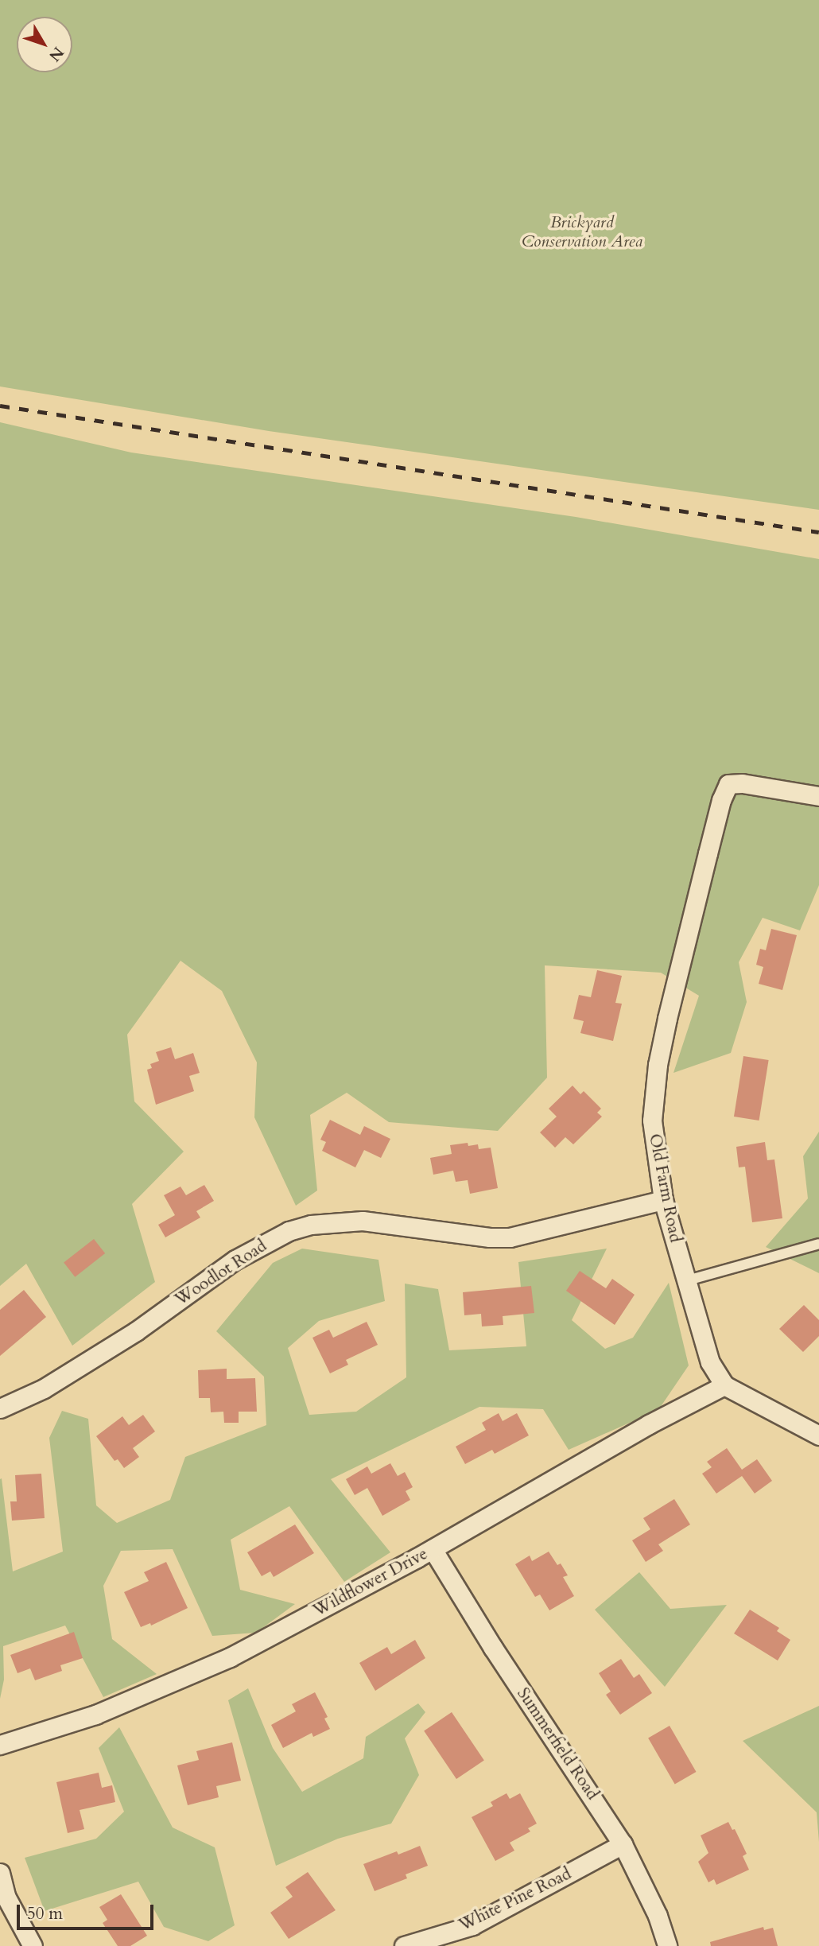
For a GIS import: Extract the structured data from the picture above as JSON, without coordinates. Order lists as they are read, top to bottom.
{
  "streets": {
    "street": [
      "Old Farm Road",
      "Woodlot Road",
      "Wildflower Drive",
      "Summerfield Road",
      "White Pine Road"
    ]
  },
  "crossings": [
    ["Old Farm Road", "Woodlot Road"],
    ["Old Farm Road", "Wildflower Drive"],
    ["Wildflower Drive", "Summerfield Road"],
    ["Summerfield Road", "White Pine Road"]
  ],
  "parks": ["Brickyard Conservation Area"],
  "scale_bar": "50 m",
  "north": "bottom right"
}
